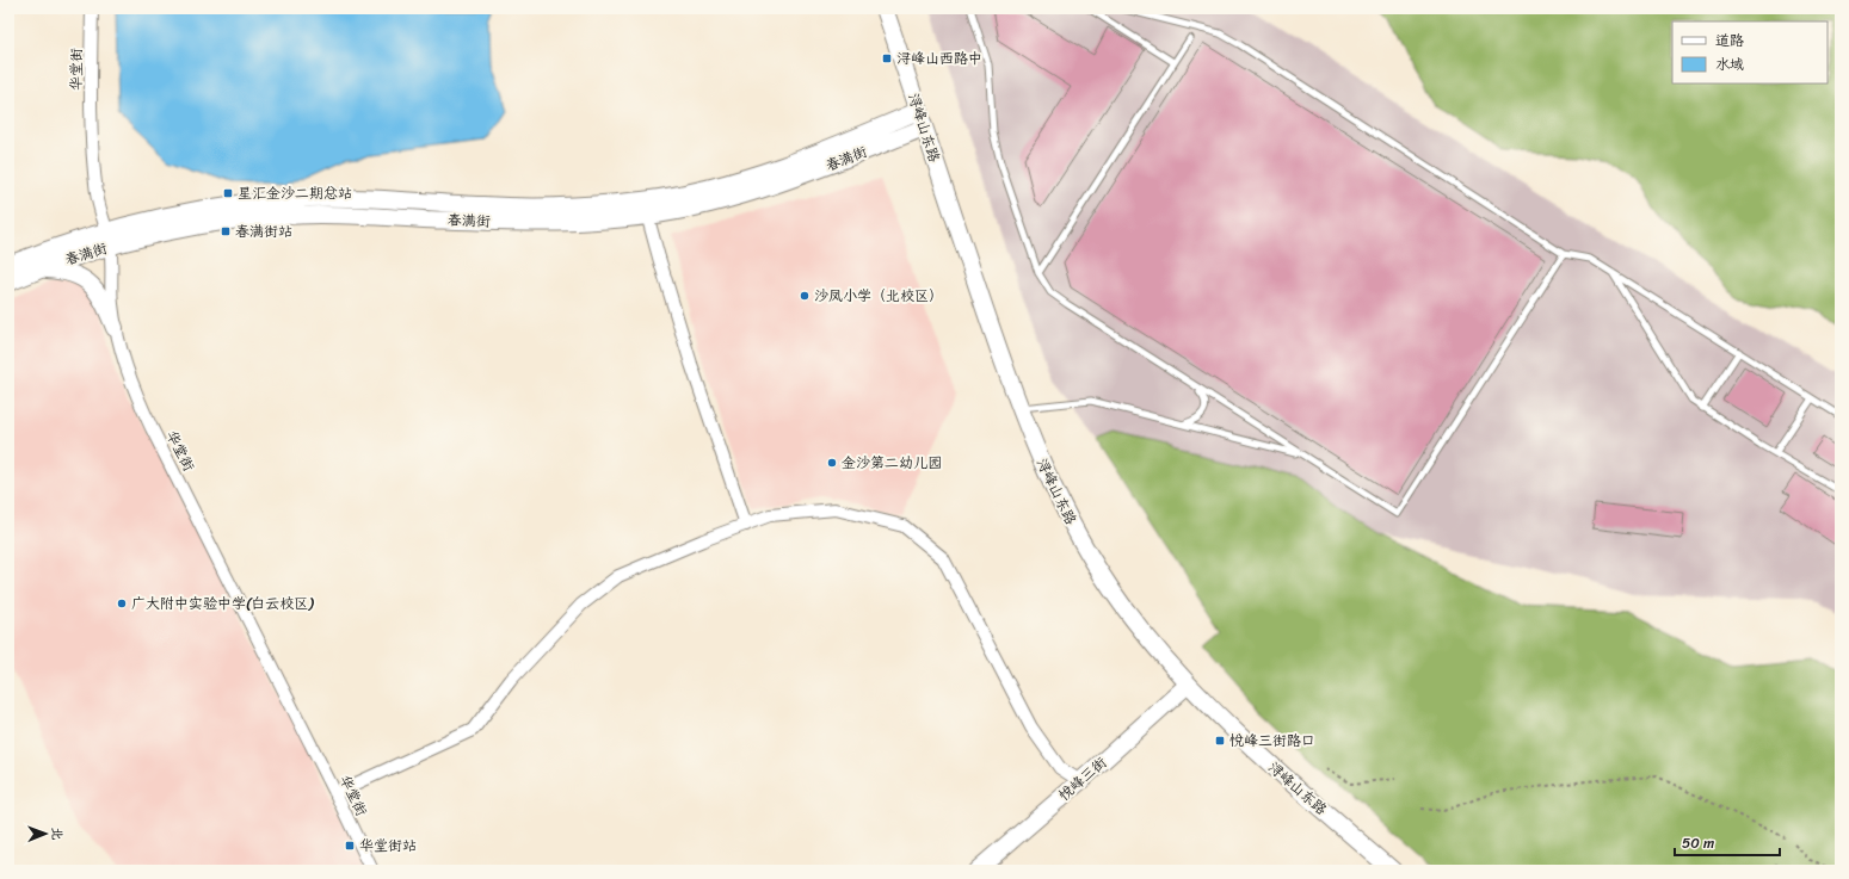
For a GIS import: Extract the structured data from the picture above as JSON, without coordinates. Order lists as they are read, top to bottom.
{
  "streets": {
    "street": [
      "华堂街",
      "浔峰山东路",
      "春满街",
      "悦峰三街"
    ]
  },
  "crossings": [
    ["华堂街", "春满街"],
    ["浔峰山东路", "春满街"],
    ["浔峰山东路", "悦峰三街"]
  ],
  "places": {
    "transit": [
      "浔峰山西路中",
      "星汇金沙二期总站",
      "春满街站",
      "悦峰三街路口",
      "华堂街站"
    ],
    "other": ["沙凤小学（北校区）", "金沙第二幼儿园", "广大附中实验中学(白云校区)"]
  },
  "legend": ["道路", "水域"],
  "scale_bar": "50 m",
  "north": "right"
}
